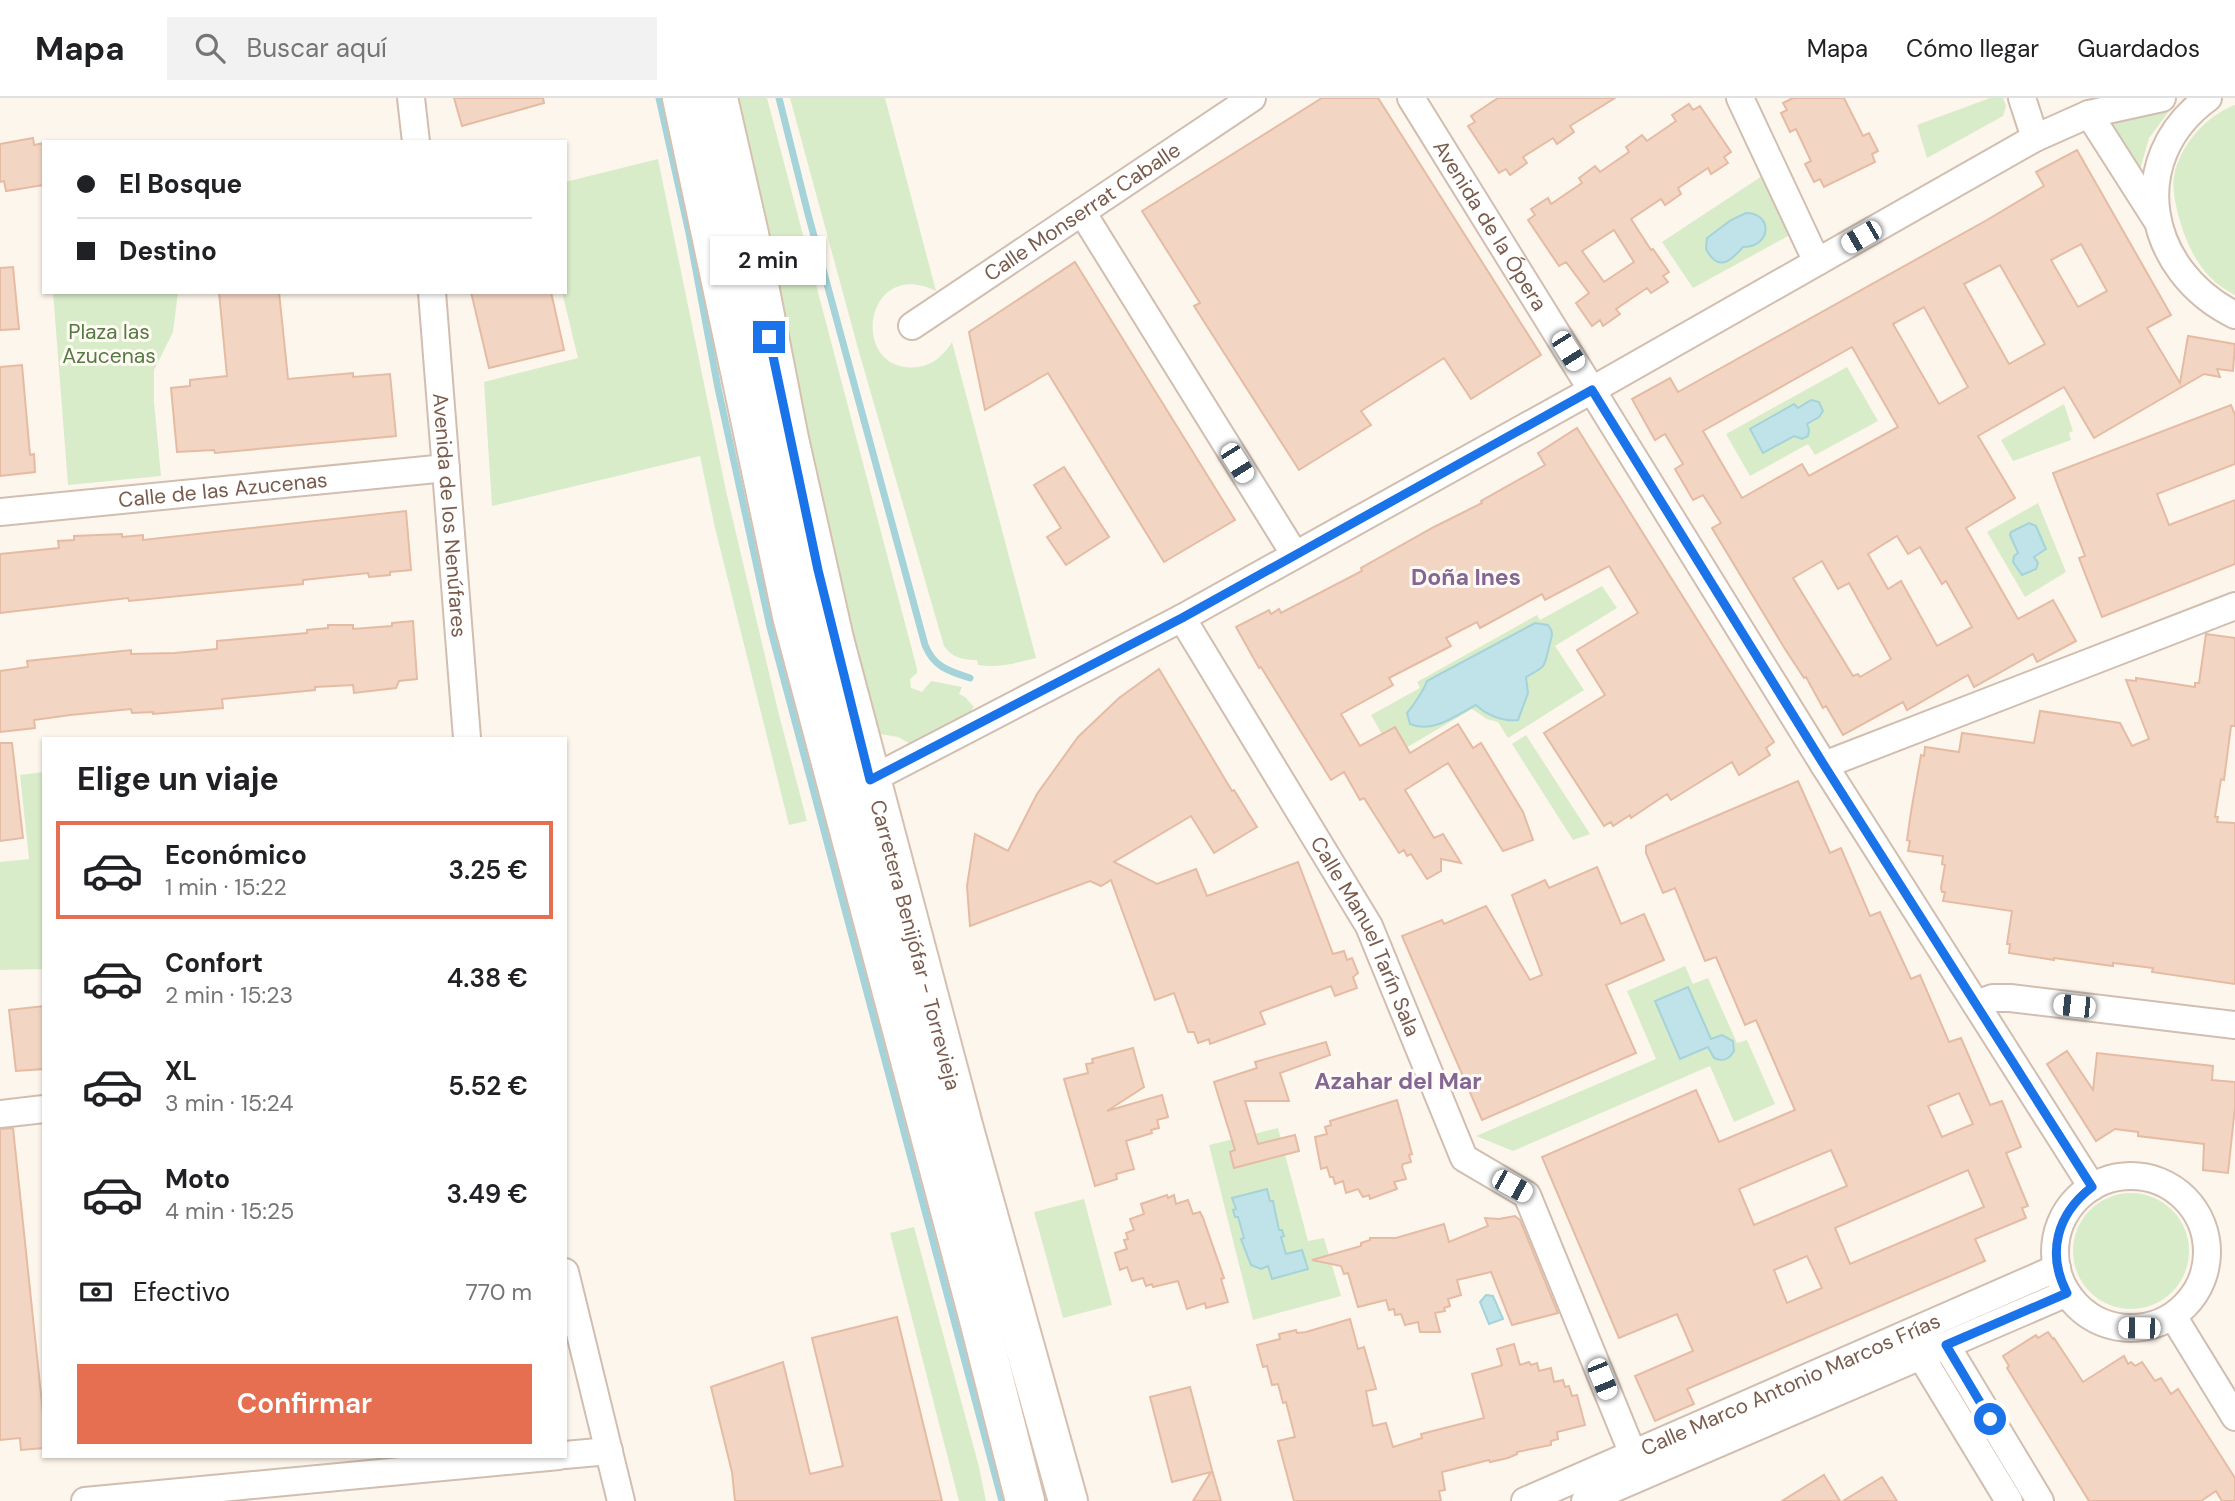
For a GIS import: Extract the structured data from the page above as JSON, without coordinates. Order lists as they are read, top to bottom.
{
  "streets": {
    "main road": ["Carretera Benijófar - Torrevieja"],
    "street": [
      "Calle Monserrat Caballe",
      "Avenida de la Ópera",
      "Calle de las Azucenas",
      "Avenida de los Nenúfares",
      "Calle Manuel Tarín Sala",
      "Calle Marco Antonio Marcos Frías"
    ]
  },
  "crossings": [
    ["Avenida de la Ópera", "Calle Marco Antonio Marcos Frías"],
    ["Calle de las Azucenas", "Avenida de los Nenúfares"],
    ["Calle Manuel Tarín Sala", "Calle Marco Antonio Marcos Frías"]
  ],
  "districts": ["Doña Ines", "Azahar del Mar"],
  "parks": ["Plaza las Azucenas"],
  "page": {
    "header": "Mapa",
    "search": "Buscar aquí",
    "nav": ["Mapa", "Cómo llegar", "Guardados"],
    "banner": ["El Bosque", "Destino"],
    "bubble": "2 min",
    "heading": "Elige un viaje",
    "list": [
      {
        "name": "Económico",
        "note": "1 min · 15:22",
        "value": "3.25 €"
      },
      {
        "name": "Confort",
        "note": "2 min · 15:23",
        "value": "4.38 €"
      },
      {
        "name": "XL",
        "note": "3 min · 15:24",
        "value": "5.52 €"
      },
      {
        "name": "Moto",
        "note": "4 min · 15:25",
        "value": "3.49 €"
      }
    ],
    "pay": ["Efectivo", "770 m"],
    "buttons": "Confirmar"
  }
}
